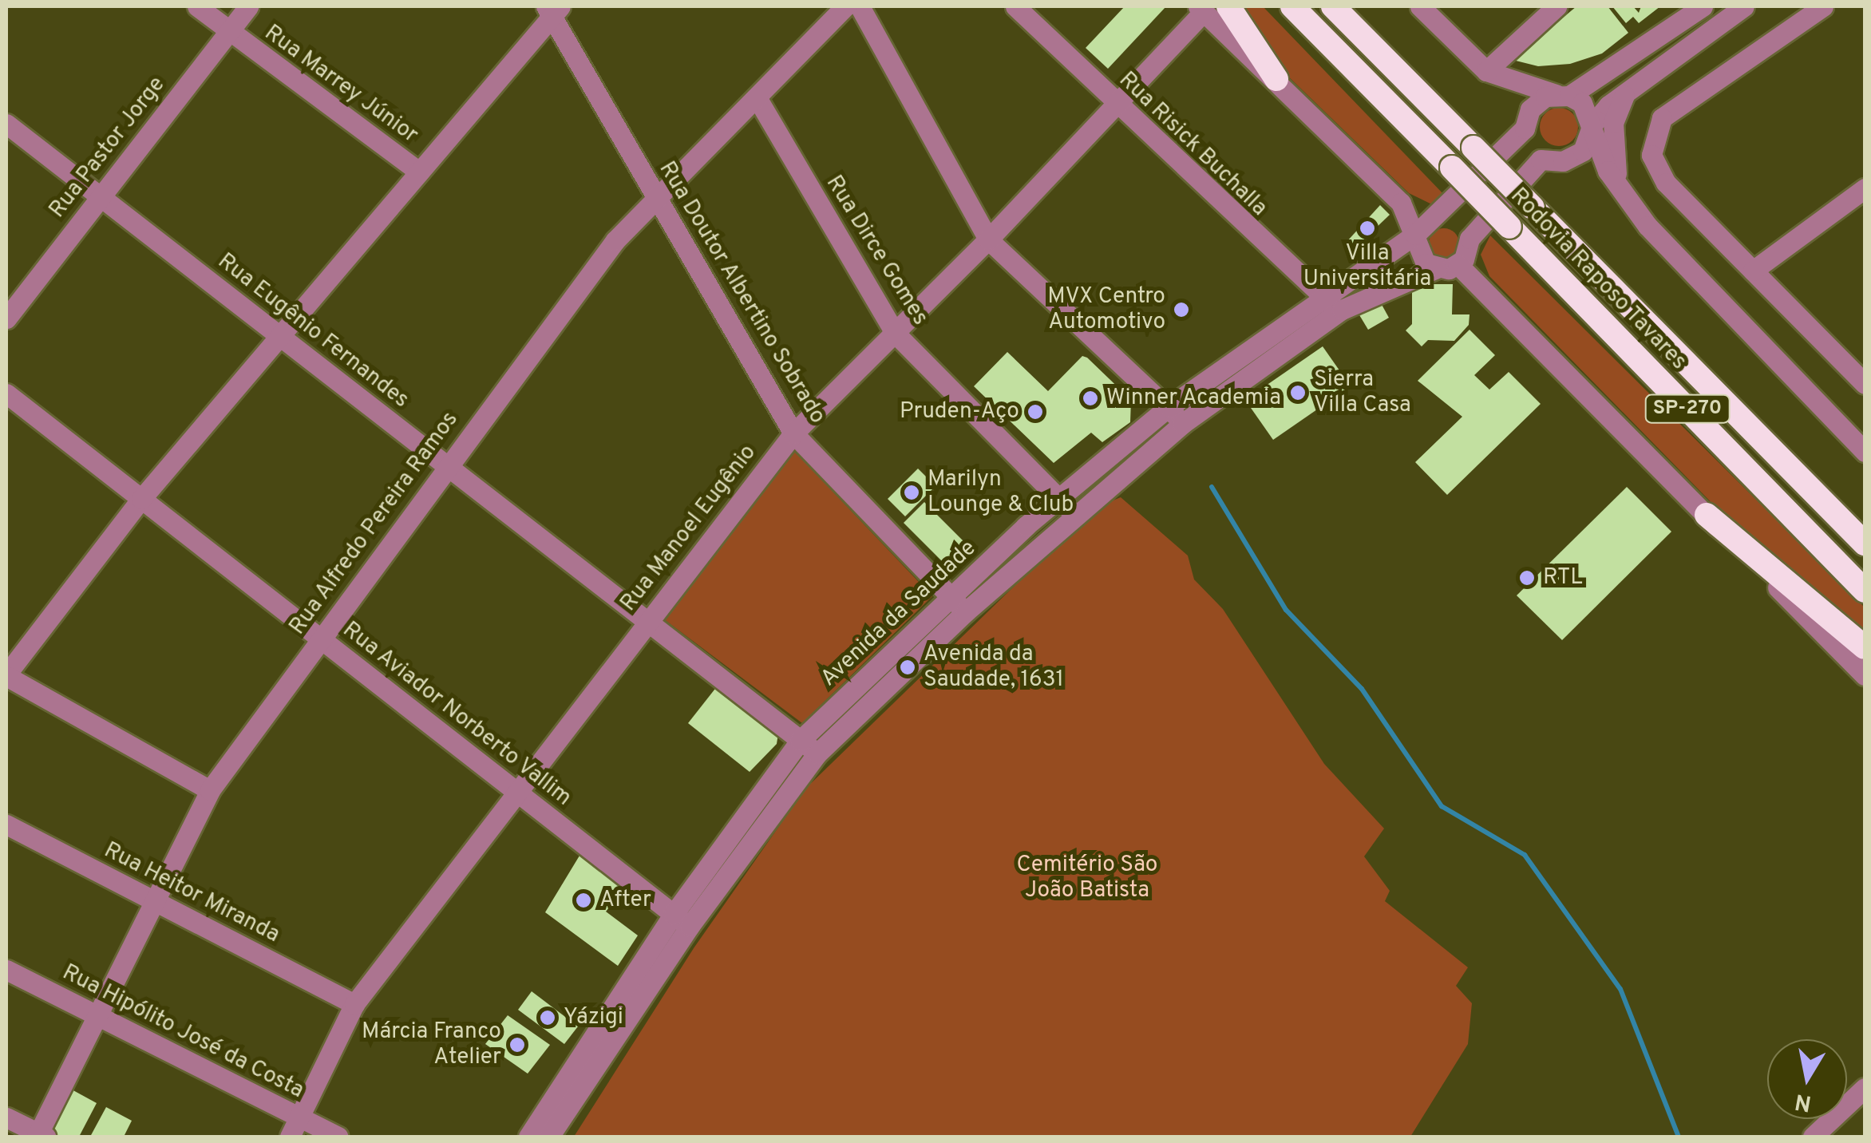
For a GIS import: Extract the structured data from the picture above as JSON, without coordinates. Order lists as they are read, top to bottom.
{
  "streets": {
    "highway": ["Rodovia Raposo Tavares", "SP-270"],
    "street": [
      "Rua Marrey Júnior",
      "Rua Risick Buchalla",
      "Rua Pastor Jorge",
      "Rua Dirce Gomes",
      "Rua Doutor Albertino Sobrado",
      "Rua Eugênio Fernandes",
      "Rua Alfredo Pereira Ramos",
      "Rua Manoel Eugênio",
      "Avenida da Saudade",
      "Rua Aviador Norberto Vallim",
      "Rua Heitor Miranda",
      "Rua Hipólito José da Costa"
    ]
  },
  "crossings": [
    ["Rua Marrey Júnior", "Rua Pastor Jorge"],
    ["Rua Risick Buchalla", "Rua Manoel Eugênio"],
    ["Rua Risick Buchalla", "Avenida da Saudade"],
    ["Rua Pastor Jorge", "Rua Eugênio Fernandes"],
    ["Rua Dirce Gomes", "Rua Alfredo Pereira Ramos"],
    ["Rua Dirce Gomes", "Rua Manoel Eugênio"],
    ["Rua Dirce Gomes", "Avenida da Saudade"],
    ["Rua Doutor Albertino Sobrado", "Rua Alfredo Pereira Ramos"],
    ["Rua Doutor Albertino Sobrado", "Rua Manoel Eugênio"],
    ["Rua Doutor Albertino Sobrado", "Avenida da Saudade"],
    ["Rua Eugênio Fernandes", "Rua Alfredo Pereira Ramos"],
    ["Rua Eugênio Fernandes", "Rua Manoel Eugênio"],
    ["Rua Eugênio Fernandes", "Avenida da Saudade"],
    ["Rua Alfredo Pereira Ramos", "Rua Aviador Norberto Vallim"],
    ["Rua Alfredo Pereira Ramos", "Rua Heitor Miranda"],
    ["Rua Alfredo Pereira Ramos", "Rua Hipólito José da Costa"],
    ["Rua Manoel Eugênio", "Rua Aviador Norberto Vallim"],
    ["Rua Manoel Eugênio", "Rua Heitor Miranda"],
    ["Rua Manoel Eugênio", "Rua Hipólito José da Costa"],
    ["Avenida da Saudade", "Rua Aviador Norberto Vallim"]
  ],
  "parks": ["Cemitério São João Batista"],
  "places": [
    "Villa Universitária",
    "MVX Centro Automotivo",
    "Sierra Villa Casa",
    "Winner Academia",
    "Pruden-Aço",
    "Marilyn Lounge & Club",
    "RTL",
    "Avenida da Saudade, 1631",
    "After",
    "Yázigi",
    "Márcia Franco Atelier"
  ],
  "north": "bottom"
}
